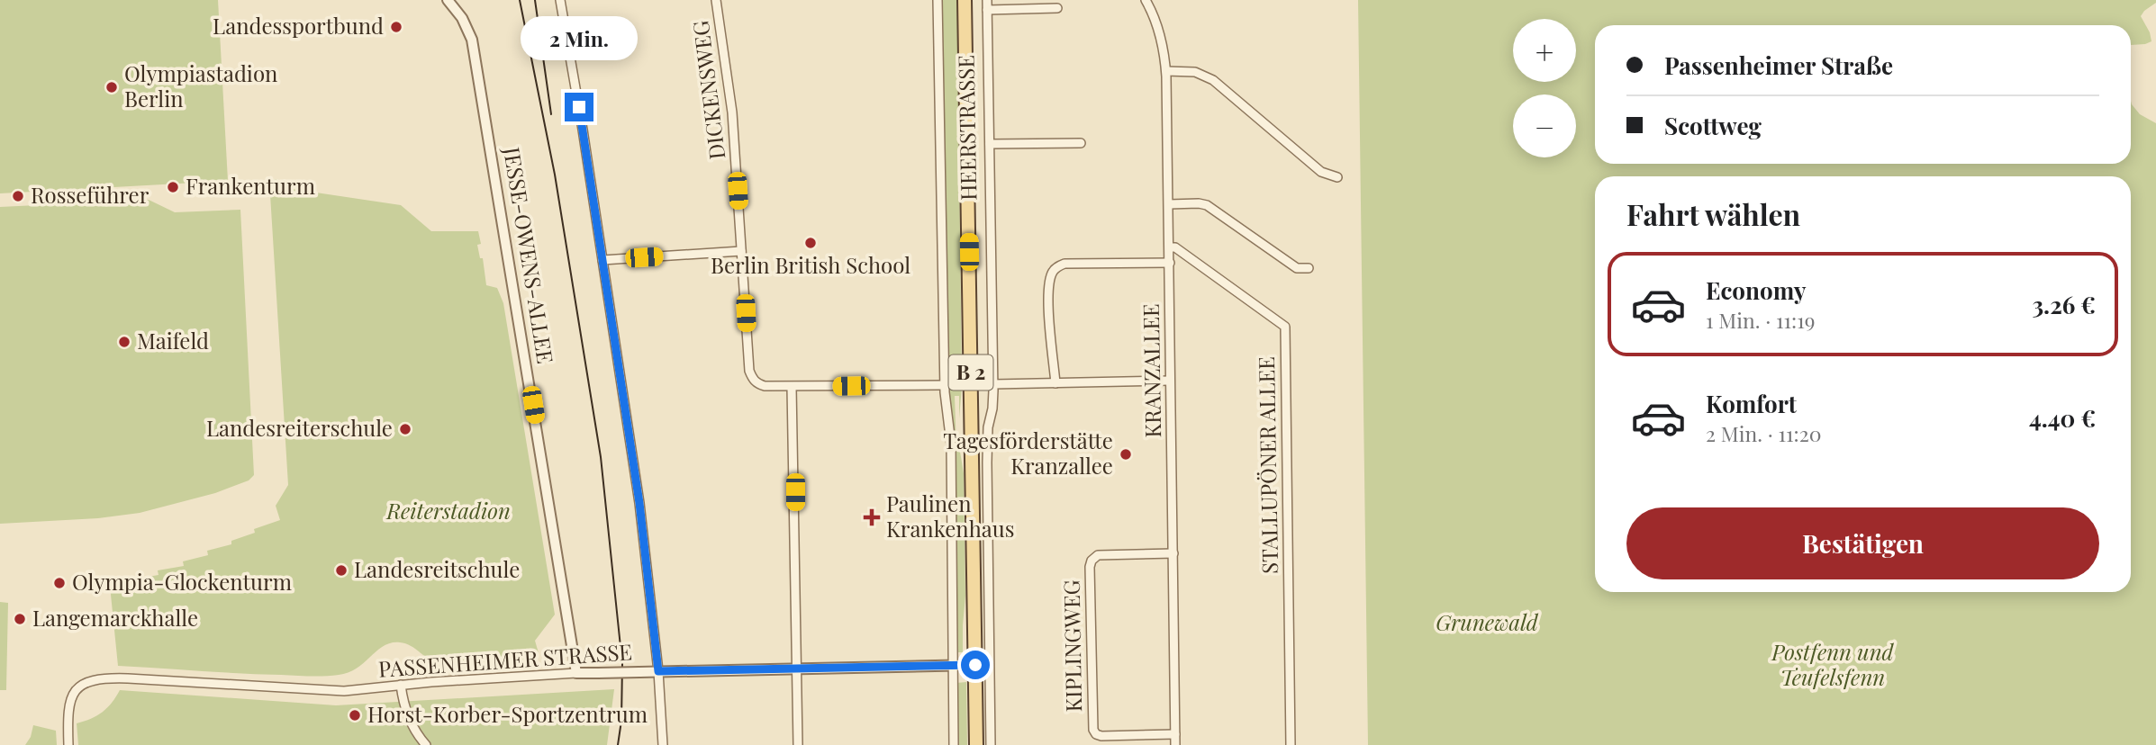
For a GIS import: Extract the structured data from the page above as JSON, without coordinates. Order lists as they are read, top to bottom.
{
  "streets": {
    "main road": ["HEERSTRASSE", "B 2"],
    "street": [
      "DICKENSWEG",
      "JESSE-OWENS-ALLEE",
      "KRANZALLEE",
      "STALLUPÖNER ALLEE",
      "KIPLINGWEG",
      "PASSENHEIMER STRASSE"
    ]
  },
  "crossings": [
    ["HEERSTRASSE", "PASSENHEIMER STRASSE"],
    ["JESSE-OWENS-ALLEE", "PASSENHEIMER STRASSE"],
    ["KRANZALLEE", "STALLUPÖNER ALLEE"],
    ["KRANZALLEE", "KIPLINGWEG"]
  ],
  "parks": ["Reiterstadion", "Grunewald", "Postfenn und Teufelsfenn"],
  "places": {
    "other": [
      "Landessportbund",
      "Olympiastadion Berlin",
      "Frankenturm",
      "Rosseführer",
      "Berlin British School",
      "Maifeld",
      "Landesreiterschule",
      "Tagesförderstätte Kranzallee",
      "Landesreitschule",
      "Olympia-Glockenturm",
      "Langemarckhalle",
      "Horst-Korber-Sportzentrum"
    ],
    "health": ["Paulinen Krankenhaus"]
  },
  "page": {
    "bubble": "2 Min.",
    "map_buttons": ["+", "−"],
    "banner": ["Passenheimer Straße", "Scottweg"],
    "heading": "Fahrt wählen",
    "list": [
      {
        "name": "Economy",
        "note": "1 Min. · 11:19",
        "value": "3.26 €"
      },
      {
        "name": "Komfort",
        "note": "2 Min. · 11:20",
        "value": "4.40 €"
      }
    ],
    "buttons": "Bestätigen"
  }
}
